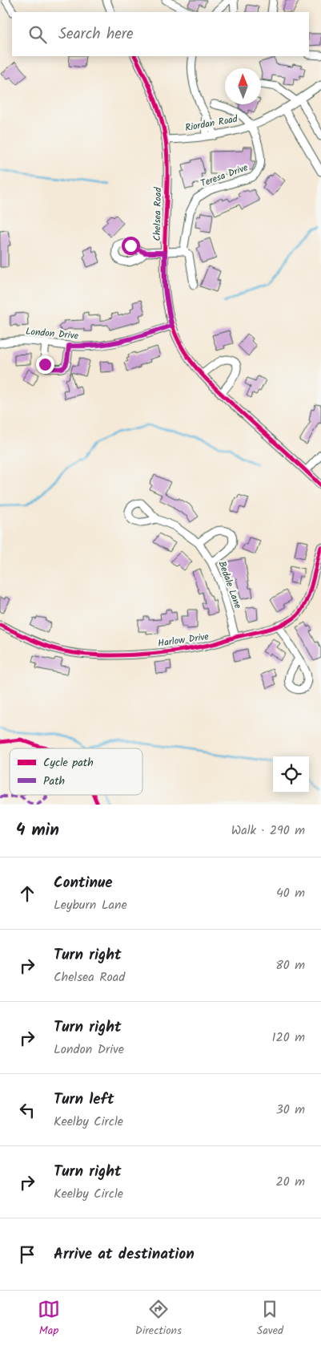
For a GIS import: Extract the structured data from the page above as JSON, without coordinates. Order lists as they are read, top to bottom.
{
  "streets": {
    "street": [
      "Riordan Road",
      "Teresa Drive",
      "Chelsea Road",
      "London Drive",
      "Bedale Lane",
      "Harlow Drive"
    ]
  },
  "crossings": [
    ["Riordan Road", "Teresa Drive"],
    ["Riordan Road", "Chelsea Road"],
    ["Chelsea Road", "London Drive"],
    ["Bedale Lane", "Harlow Drive"]
  ],
  "legend": ["Cycle path", "Path"],
  "north": "top",
  "page": {
    "search": "Search here",
    "heading": ["4 min", "Walk · 290 m"],
    "list": [
      ["Continue", "Leyburn Lane", "40 m"],
      ["Turn right", "Chelsea Road", "80 m"],
      ["Turn right", "London Drive", "120 m"],
      ["Turn left", "Keelby Circle", "30 m"],
      ["Turn right", "Keelby Circle", "20 m"],
      "Arrive at destination"
    ],
    "nav": ["Map", "Directions", "Saved"]
  }
}
